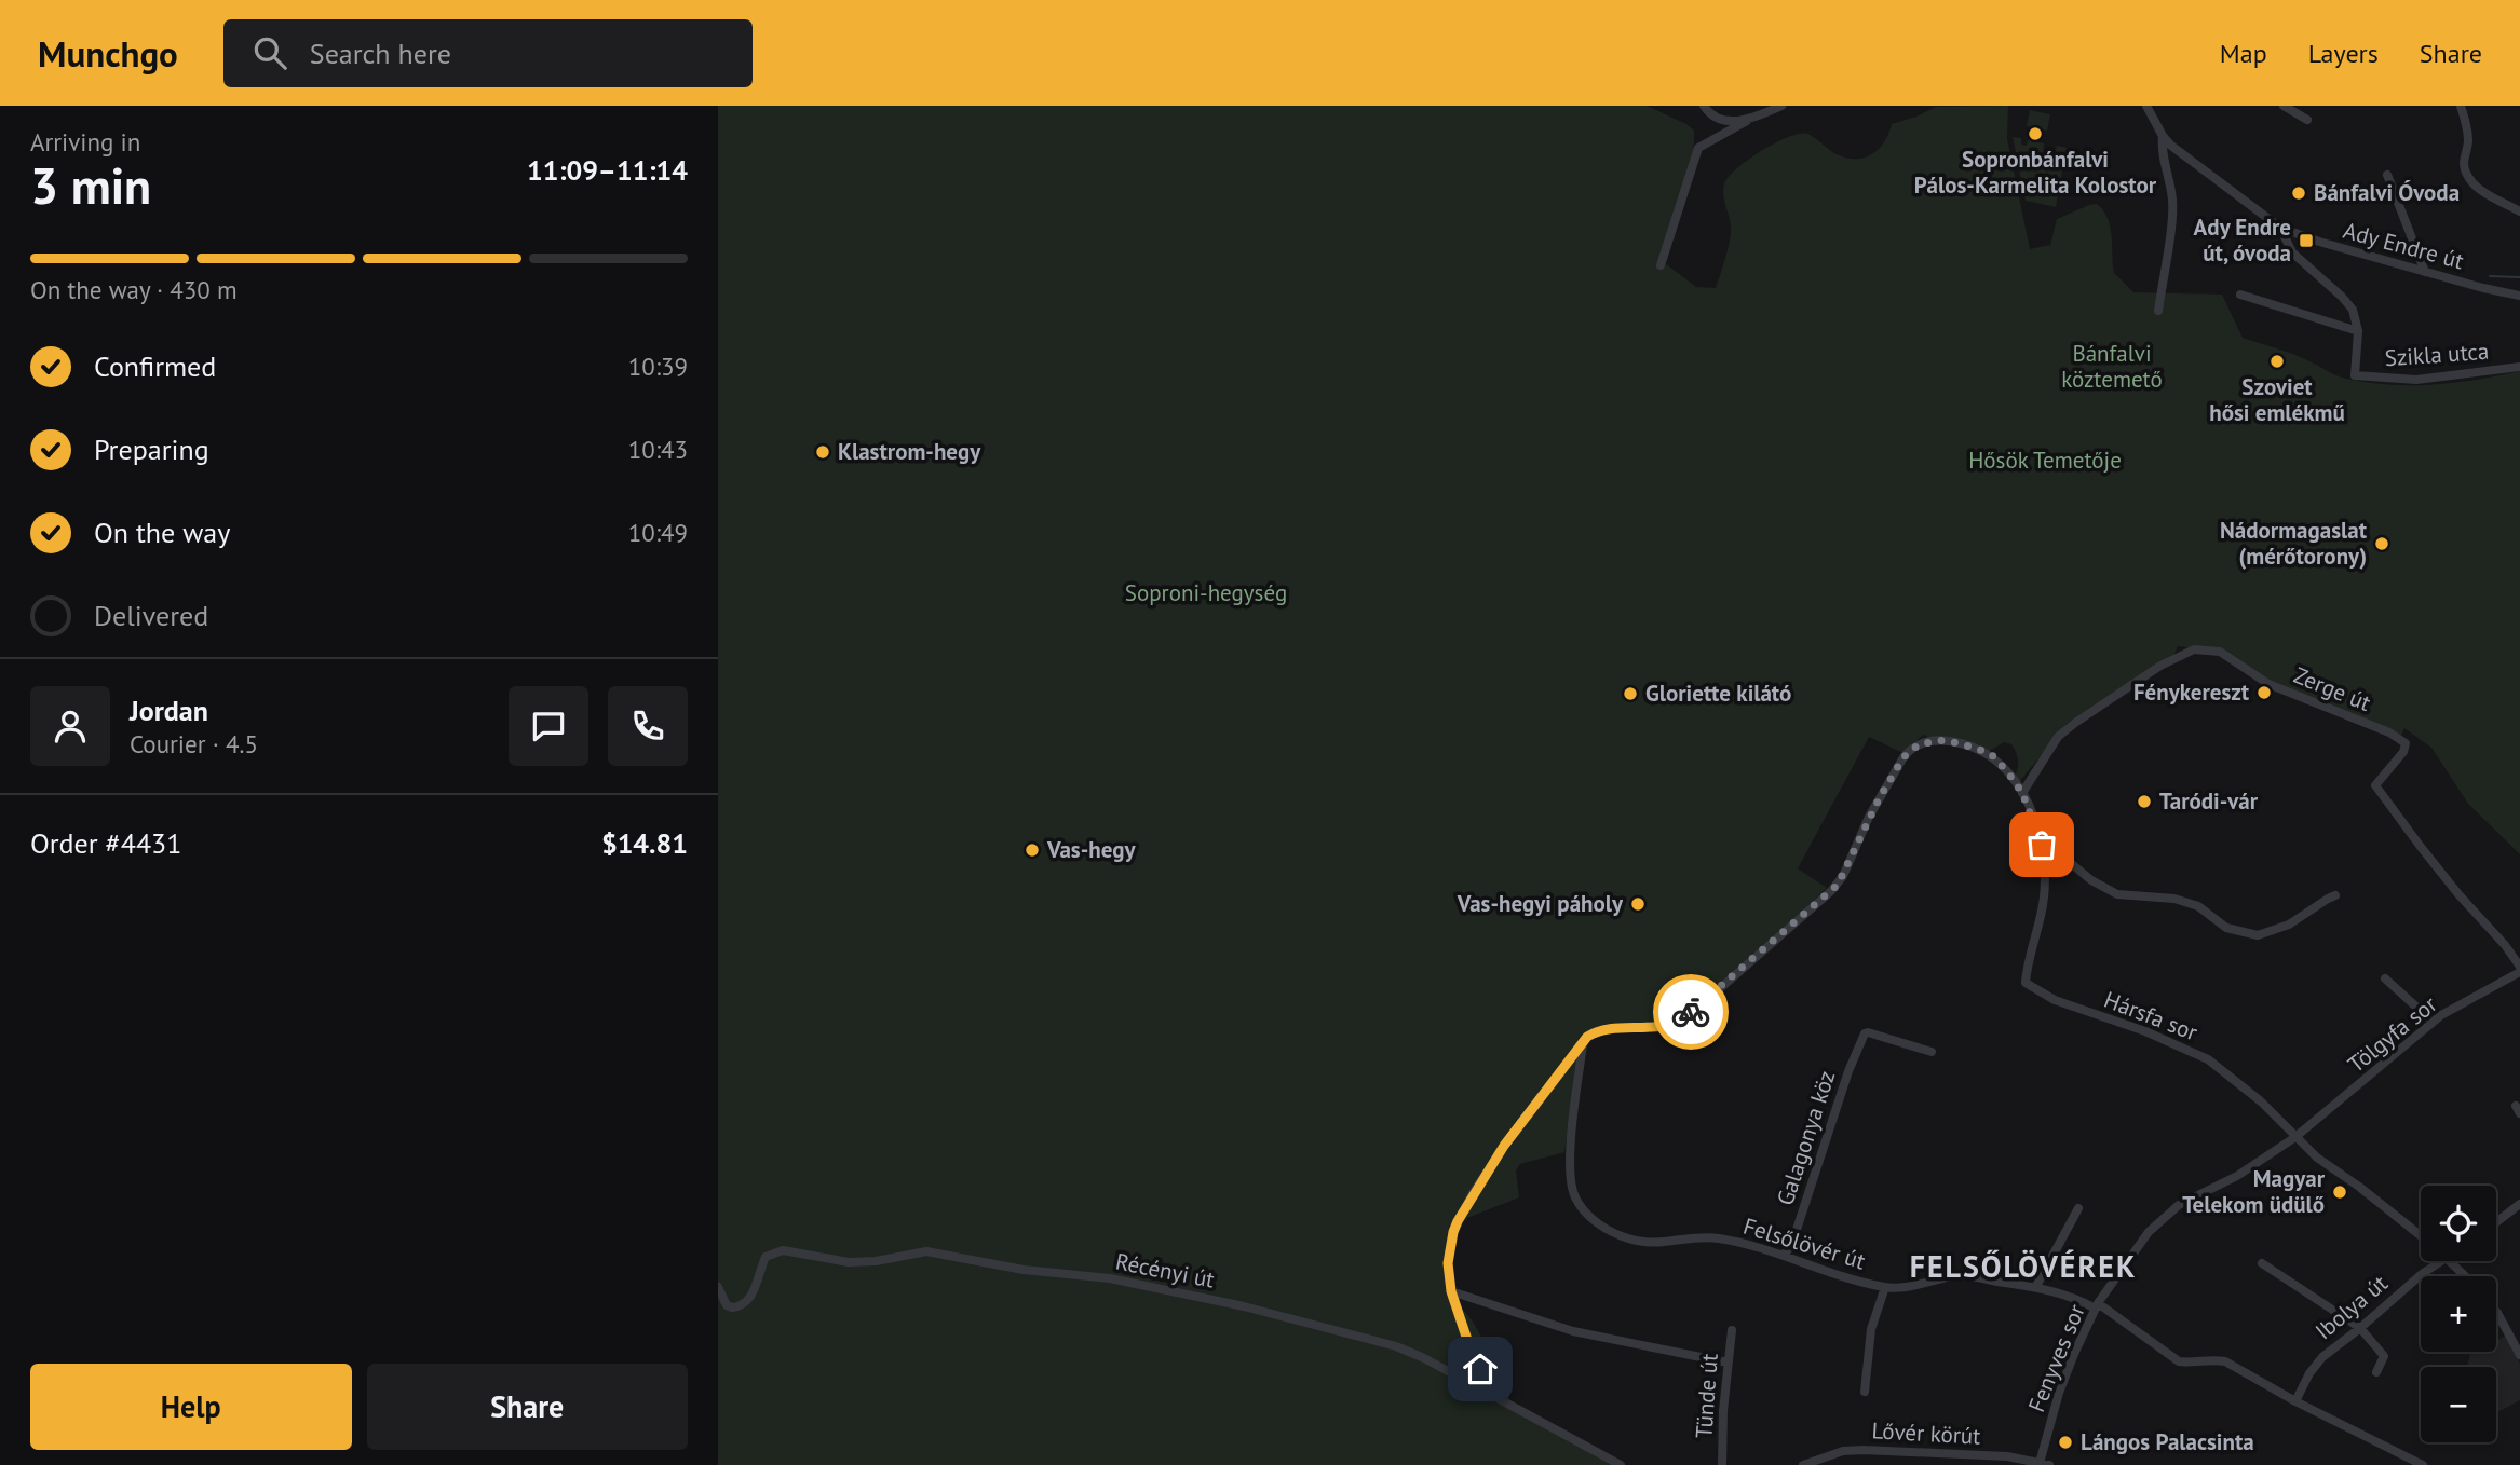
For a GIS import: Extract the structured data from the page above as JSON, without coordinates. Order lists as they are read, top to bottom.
{
  "streets": {
    "street": [
      "Ady Endre út",
      "Szikla utca",
      "Zerge út",
      "Hársfa sor",
      "Tölgyfa sor",
      "Galagonya köz",
      "Felsőlövér út",
      "Récényi út",
      "Ibolya út",
      "Fenyves sor",
      "Tünde út",
      "Lővér körút"
    ]
  },
  "crossings": [
    ["Ady Endre út", "Szikla utca"],
    ["Zerge út", "Hársfa sor"],
    ["Zerge út", "Tölgyfa sor"],
    ["Hársfa sor", "Tölgyfa sor"],
    ["Hársfa sor", "Felsőlövér út"],
    ["Hársfa sor", "Fenyves sor"],
    ["Tölgyfa sor", "Fenyves sor"],
    ["Galagonya köz", "Felsőlövér út"],
    ["Felsőlövér út", "Ibolya út"],
    ["Felsőlövér út", "Fenyves sor"],
    ["Fenyves sor", "Lővér körút"]
  ],
  "districts": ["FELSŐLÖVÉREK"],
  "parks": ["Bánfalvi köztemető", "Hősök Temetője", "Soproni-hegység"],
  "places": {
    "other": [
      "Sopronbánfalvi Pálos-Karmelita Kolostor",
      "Bánfalvi Óvoda",
      "Szoviet hősi emlékmű",
      "Klastrom-hegy",
      "Nádormagaslat (mérőtorony)",
      "Fénykereszt",
      "Gloriette kilátó",
      "Taródi-vár",
      "Vas-hegy",
      "Vas-hegyi páholy",
      "Magyar Telekom üdülő",
      "Lángos Palacsinta"
    ],
    "transit": ["Ady Endre út, óvoda"]
  },
  "page": {
    "header": "Munchgo",
    "search": "Search here",
    "nav": ["Map", "Layers", "Share"],
    "heading": ["3 min", "Arriving in", "11:09–11:14"],
    "panel": [
      "Jordan",
      "Courier · 4.5",
      "Order #4431",
      "$14.81"
    ],
    "bar": "On the way · 430 m",
    "list": [
      ["Confirmed", "10:39"],
      ["Preparing", "10:43"],
      ["On the way", "10:49"],
      "Delivered"
    ],
    "map_buttons": ["+", "−"],
    "buttons": ["Help", "Share"]
  }
}
